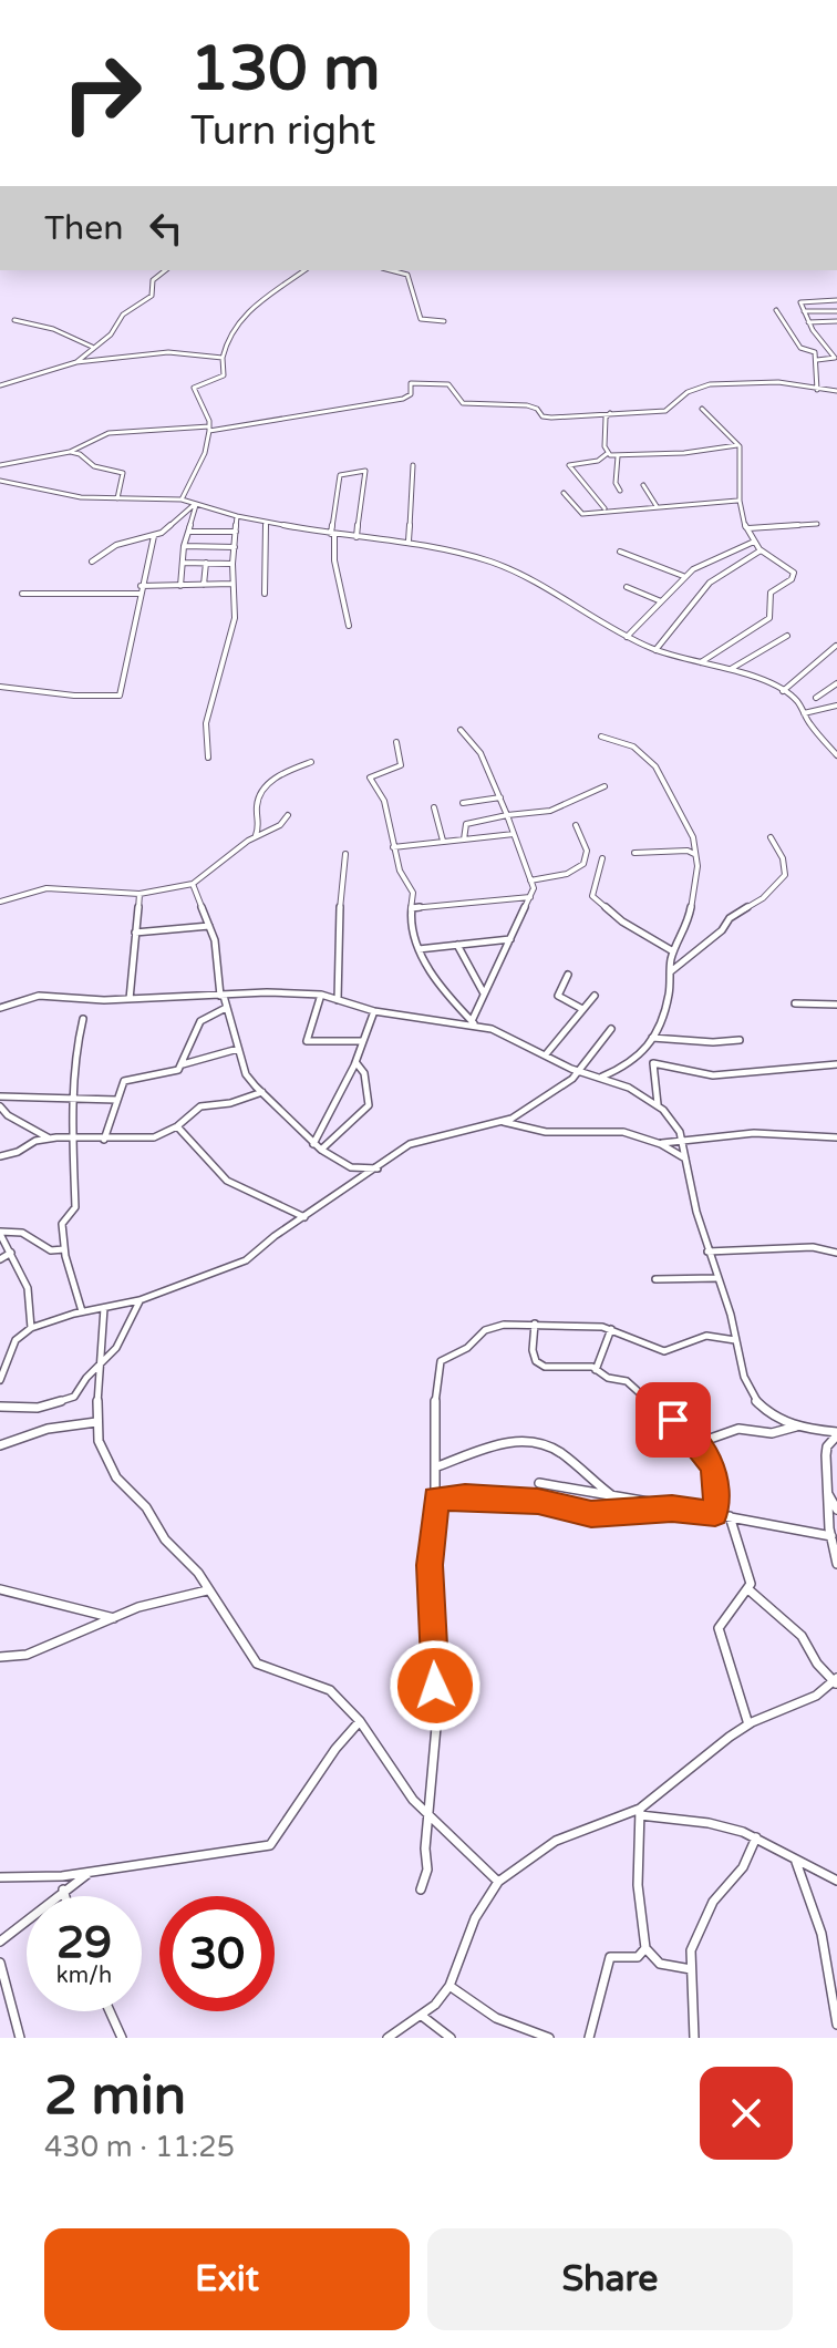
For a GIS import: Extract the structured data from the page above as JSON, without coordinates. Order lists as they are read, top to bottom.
{
  "page": {
    "turn": ["130 m", "Turn right"],
    "then": "Then",
    "speed": "29 km/h",
    "limit": "30",
    "heading": ["2 min", "430 m · 11:25"],
    "buttons": ["Exit", "Share"]
  }
}
